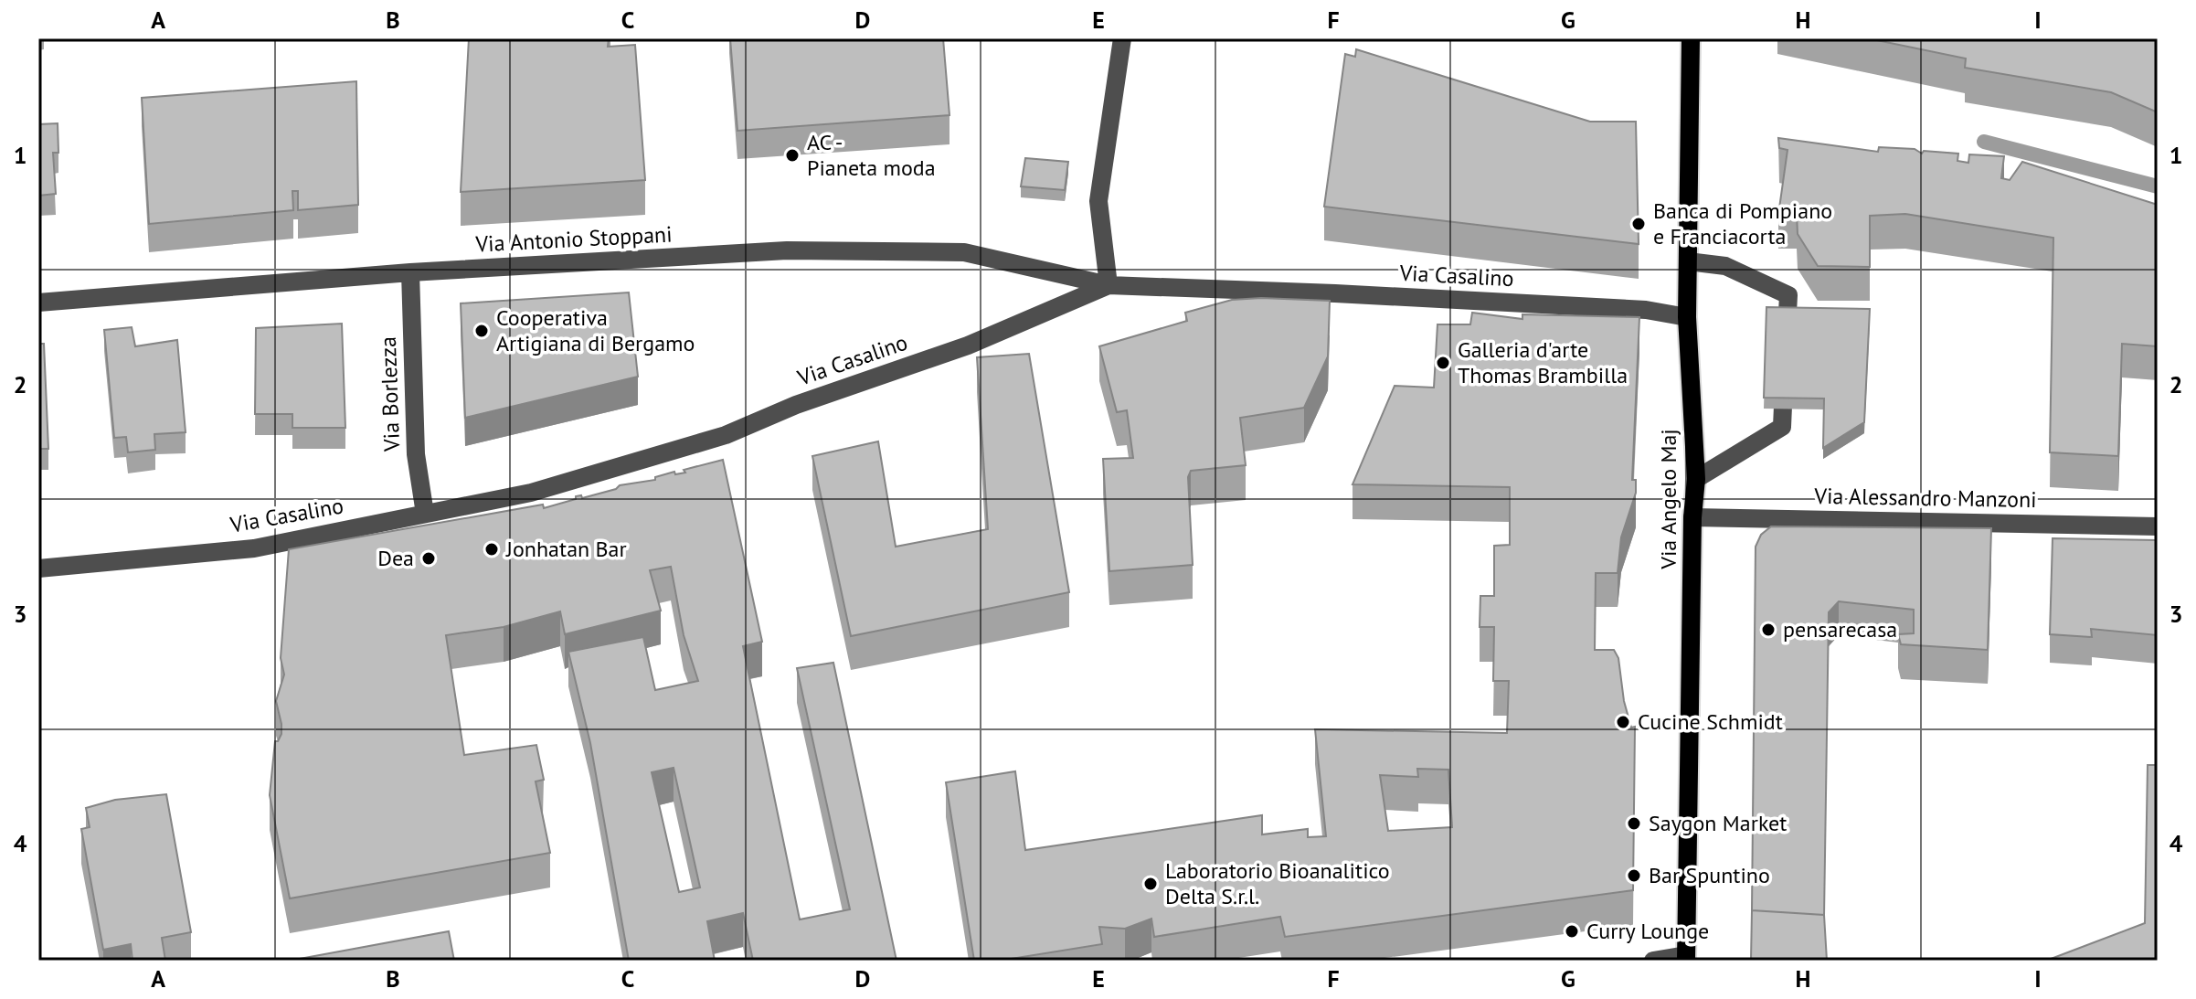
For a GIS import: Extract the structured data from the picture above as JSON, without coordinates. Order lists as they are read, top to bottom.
{
  "streets": {
    "main road": ["Via Angelo Maj"],
    "street": [
      "Via Antonio Stoppani",
      "Via Casalino",
      "Via Borlezza",
      "Via Alessandro Manzoni"
    ]
  },
  "crossings": [
    ["Via Antonio Stoppani", "Via Casalino"],
    ["Via Antonio Stoppani", "Via Borlezza"],
    ["Via Casalino", "Via Borlezza"],
    ["Via Casalino", "Via Angelo Maj"],
    ["Via Alessandro Manzoni", "Via Angelo Maj"]
  ],
  "places": [
    "AC - Pianeta moda",
    "Banca di Pompiano e Franciacorta",
    "Cooperativa Artigiana di Bergamo",
    "Galleria d'arte Thomas Brambilla",
    "Jonhatan Bar",
    "Dea",
    "pensarecasa",
    "Cucine Schmidt",
    "Saygon Market",
    "Bar Spuntino",
    "Laboratorio Bioanalitico Delta S.r.l.",
    "Curry Lounge"
  ],
  "grid": {
    "columns": [
      "A",
      "B",
      "C",
      "D",
      "E",
      "F",
      "G",
      "H",
      "I"
    ],
    "rows": [
      "1",
      "2",
      "3",
      "4"
    ]
  }
}
